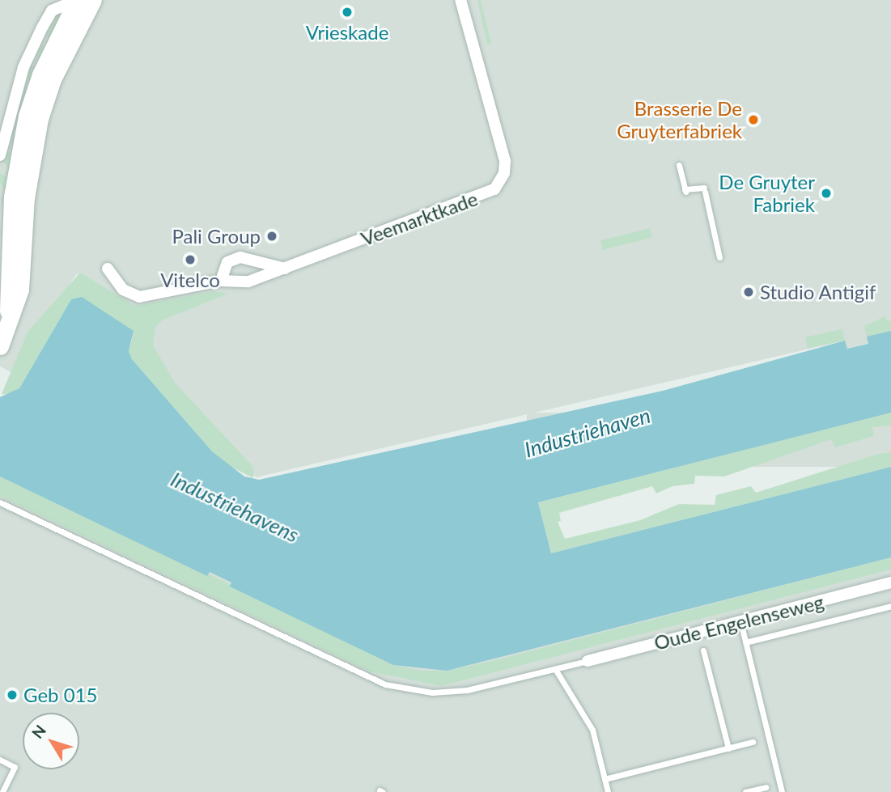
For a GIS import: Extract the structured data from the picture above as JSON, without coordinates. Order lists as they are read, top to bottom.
{
  "streets": {
    "street": ["Veemarktkade", "Oude Engelenseweg"]
  },
  "water": ["Industriehaven", "Industriehavens"],
  "places": [
    "Vrieskade",
    "Brasserie De Gruyterfabriek",
    "De Gruyter Fabriek",
    "Pali Group",
    "Vitelco",
    "Studio Antigif",
    "Geb 015"
  ],
  "north": "top left"
}
